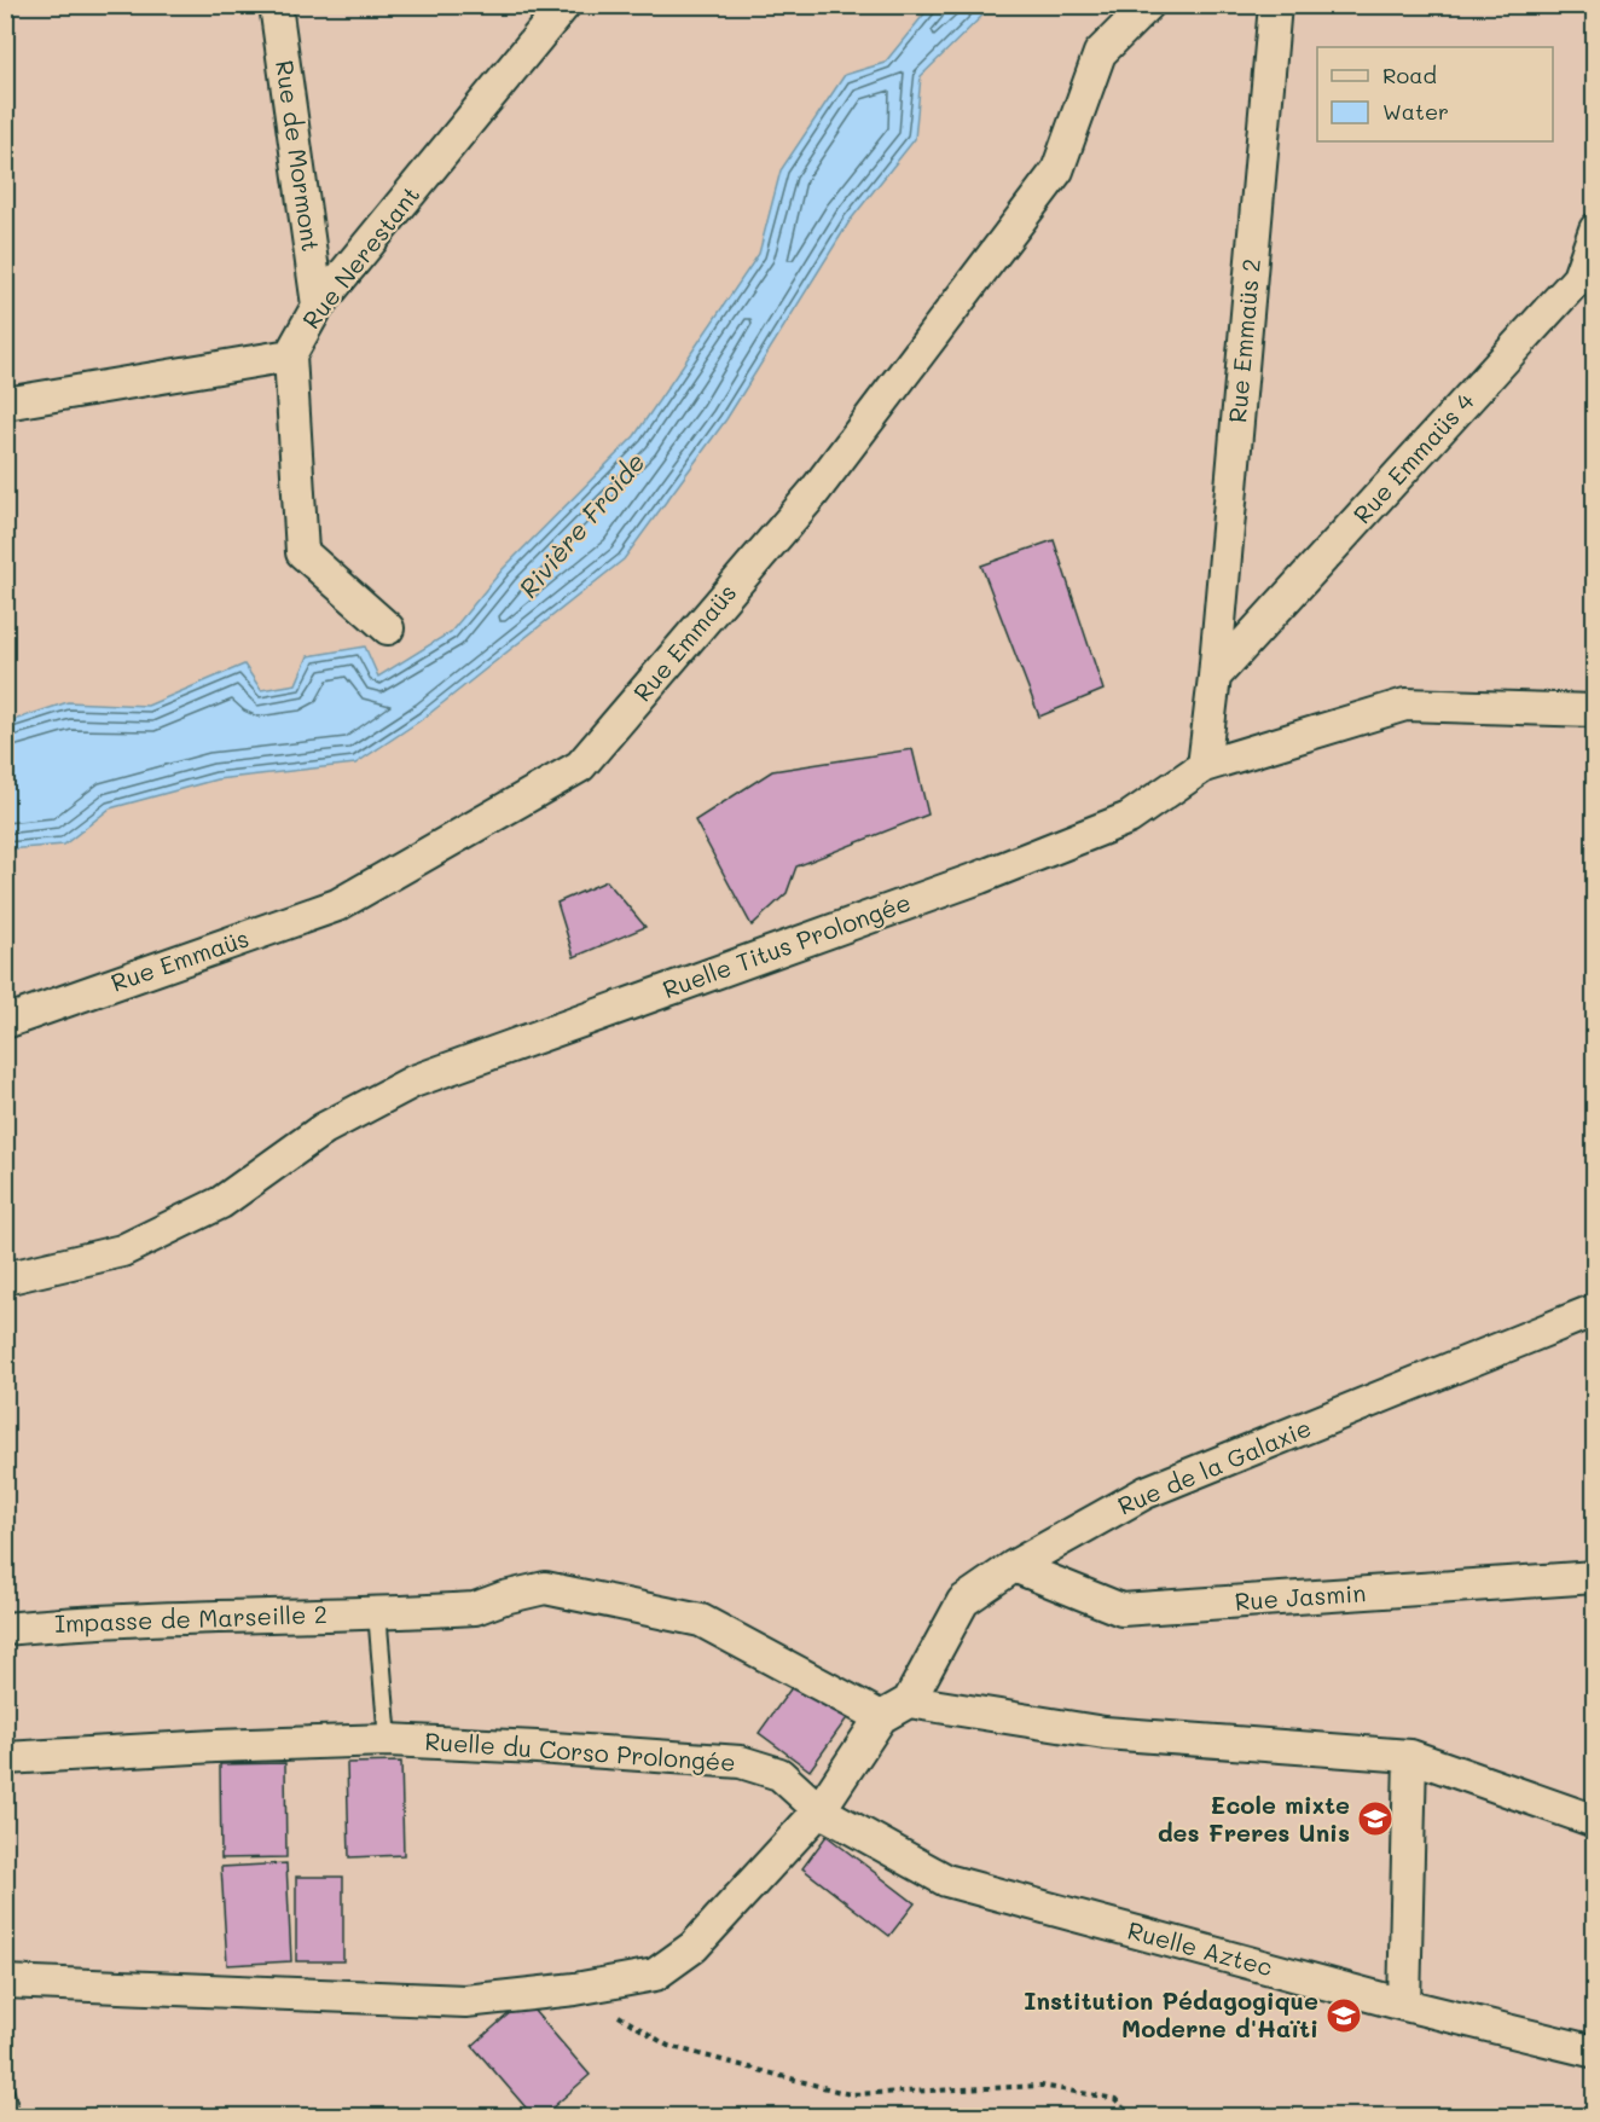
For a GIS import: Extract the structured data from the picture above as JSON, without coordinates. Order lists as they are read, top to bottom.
{
  "streets": {
    "street": [
      "Rue de Mormont",
      "Rue Nerestant",
      "Rue Emmaüs 2",
      "Rue Emmaüs 4",
      "Rue Emmaüs",
      "Ruelle Titus Prolongée",
      "Rue de la Galaxie",
      "Rue Jasmin",
      "Impasse de Marseille 2",
      "Ruelle du Corso Prolongée",
      "Ruelle Aztec"
    ]
  },
  "crossings": [
    ["Rue de Mormont", "Rue Nerestant"],
    ["Rue Emmaüs 2", "Rue Emmaüs 4"],
    ["Rue Emmaüs 2", "Ruelle Titus Prolongée"],
    ["Rue de la Galaxie", "Rue Jasmin"],
    ["Ruelle du Corso Prolongée", "Ruelle Aztec"]
  ],
  "water": ["Rivière Froide"],
  "places": {
    "school or university": ["Ecole mixte des Freres Unis", "Institution Pédagogique Moderne d'Haïti"]
  },
  "legend": ["Road", "Water"]
}
